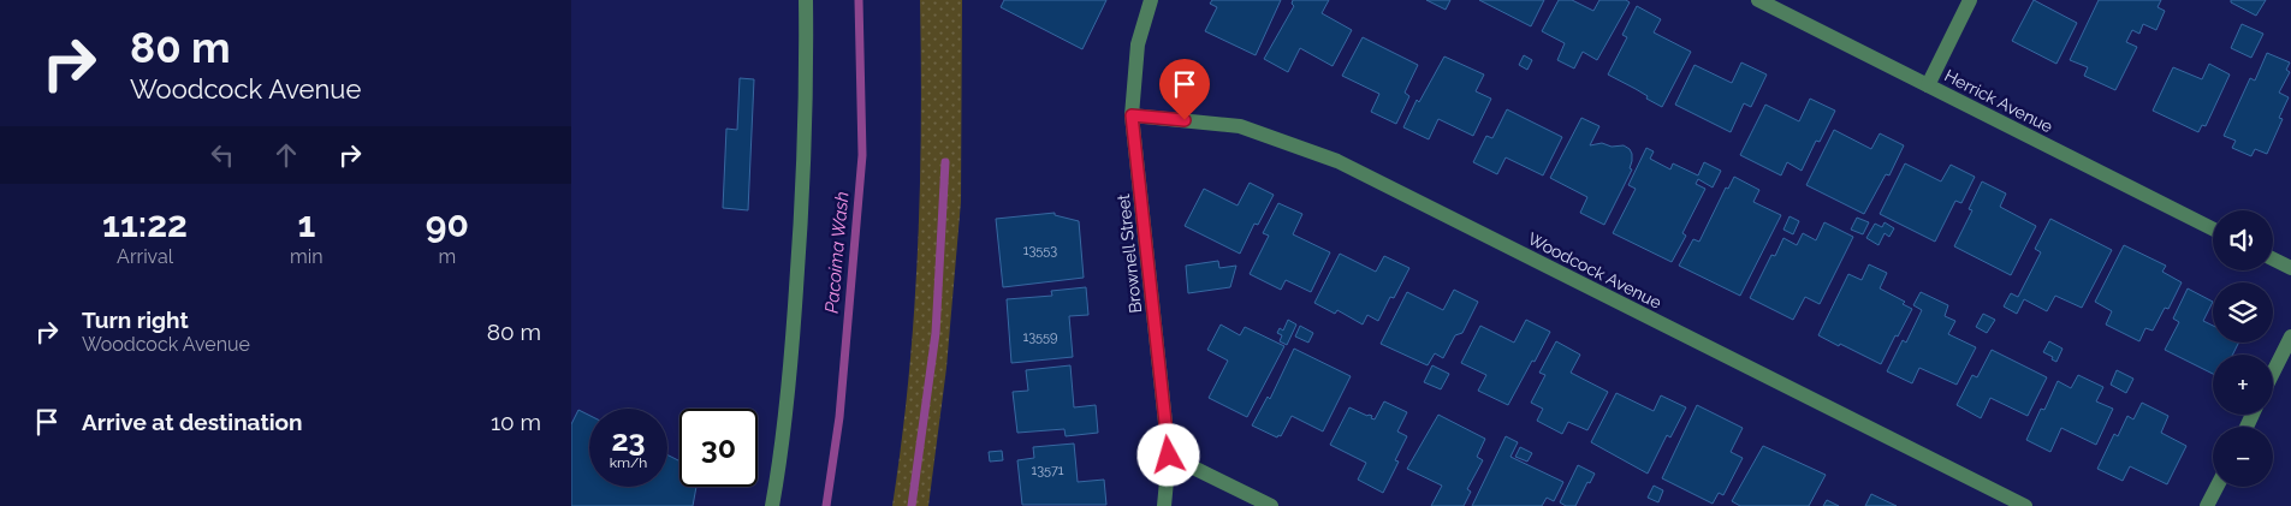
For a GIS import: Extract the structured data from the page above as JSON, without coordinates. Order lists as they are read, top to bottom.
{
  "streets": {
    "street": ["Herrick Avenue", "Brownell Street", "Woodcock Avenue"]
  },
  "crossings": [
    ["Brownell Street", "Woodcock Avenue"]
  ],
  "water": ["Pacoima Wash"],
  "house_numbers": ["13553", "13559", "13571"],
  "page": {
    "turn": ["80 m", "Woodcock Avenue"],
    "eta": [
      "11:22",
      "Arrival",
      "1",
      "min",
      "90",
      "m"
    ],
    "map_buttons": ["+", "−"],
    "list": [
      {
        "name": "Turn right",
        "note": "Woodcock Avenue",
        "value": "80 m"
      },
      {
        "name": "Arrive at destination",
        "value": "10 m"
      }
    ],
    "speed": "23 km/h",
    "limit": "30"
  }
}
